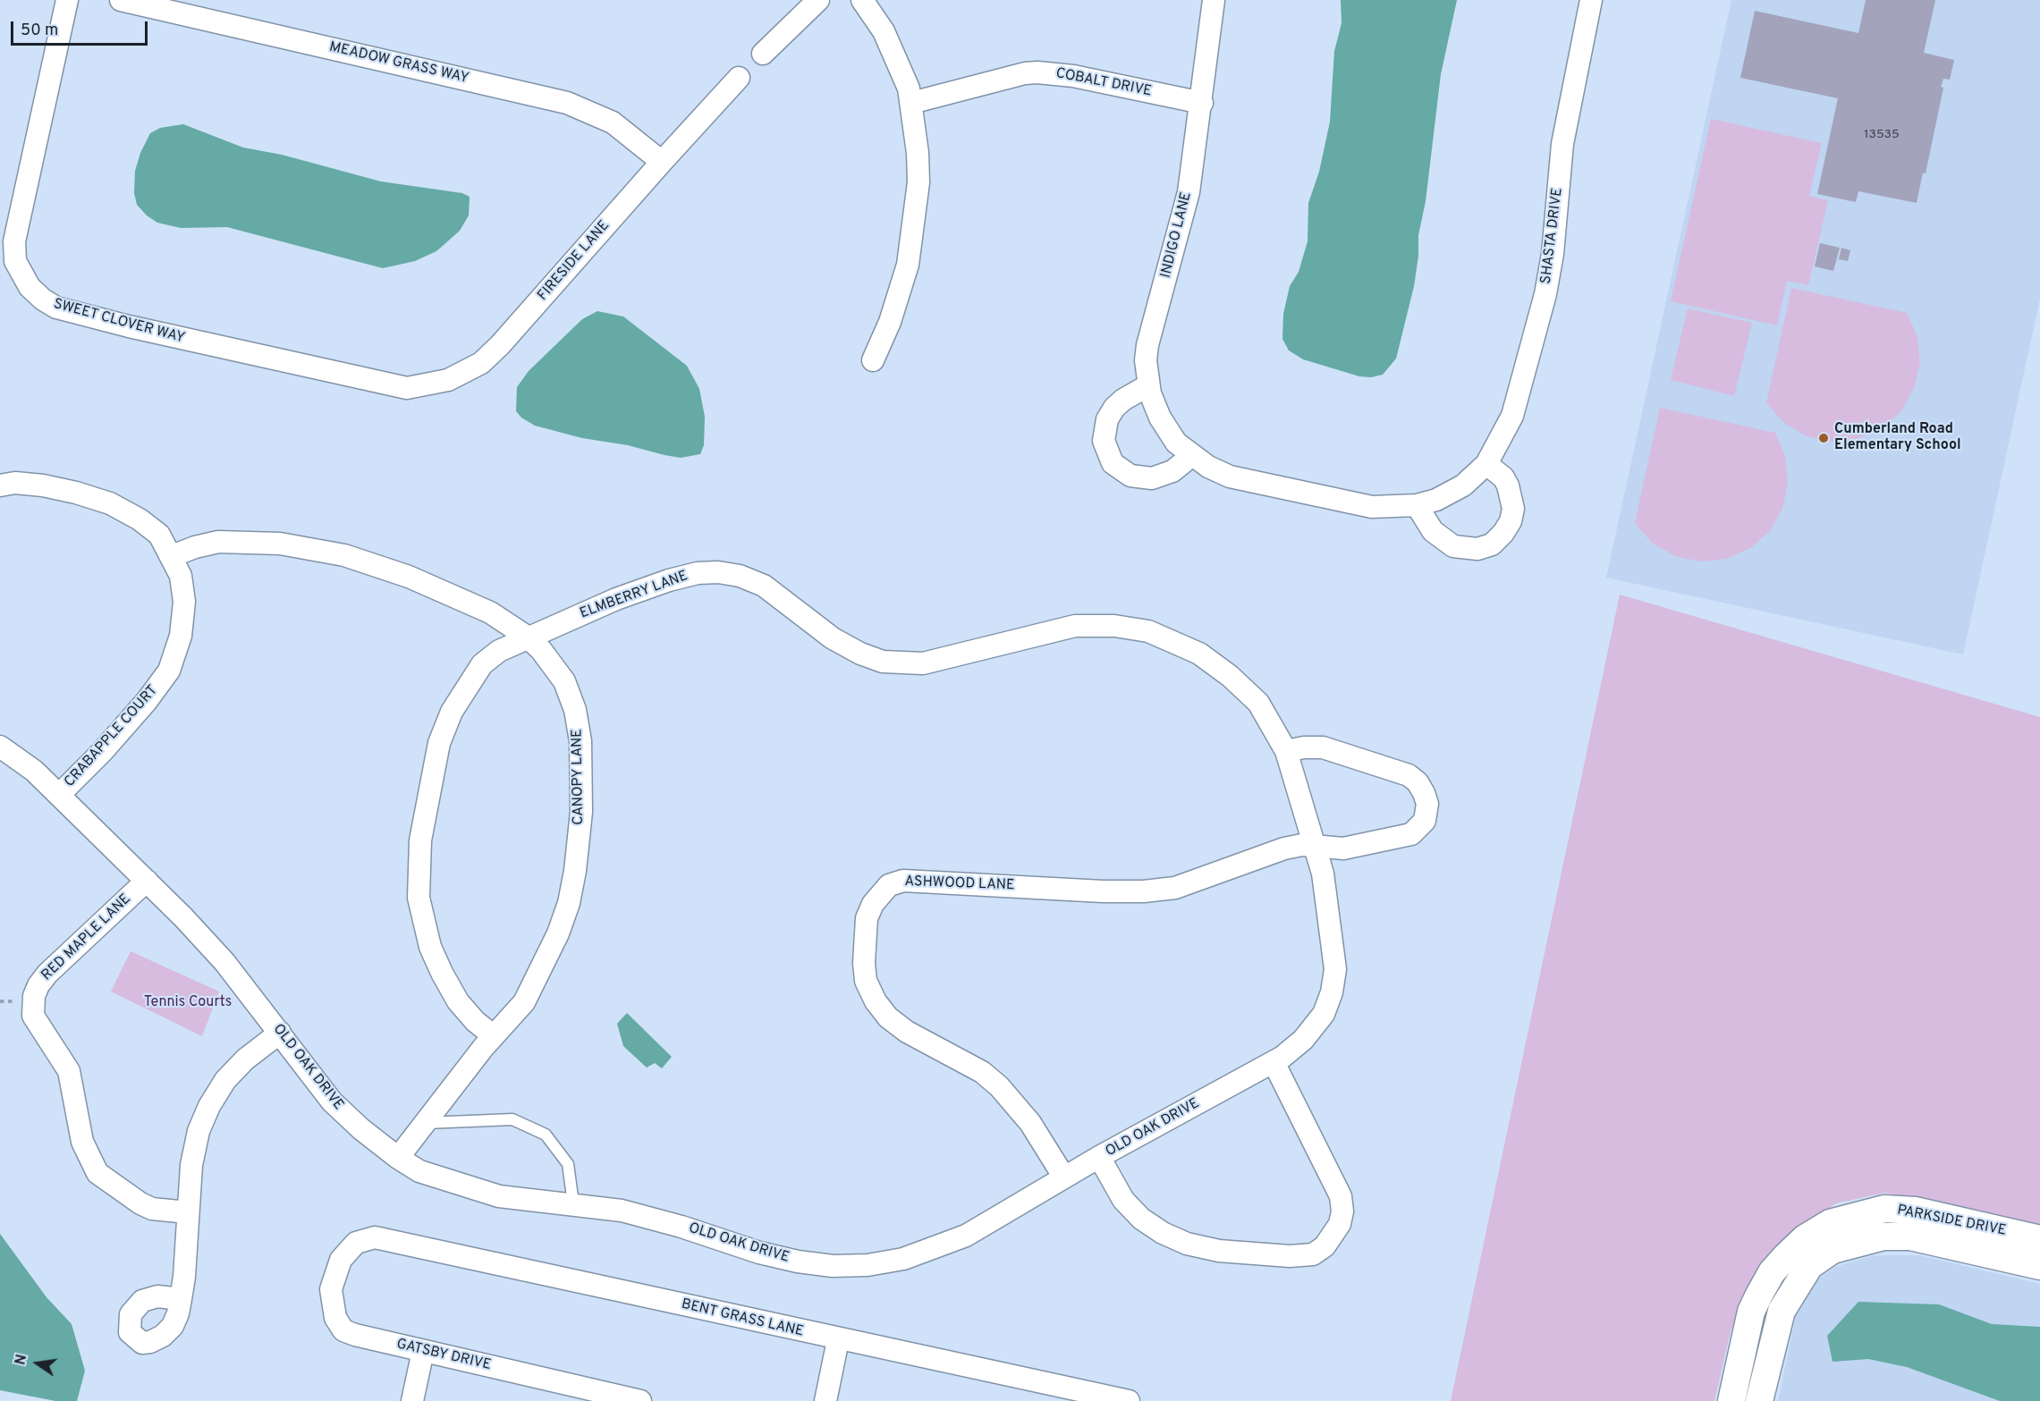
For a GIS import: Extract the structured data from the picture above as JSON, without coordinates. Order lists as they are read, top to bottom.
{
  "streets": {
    "street": [
      "MEADOW GRASS WAY",
      "COBALT DRIVE",
      "INDIGO LANE",
      "SHASTA DRIVE",
      "FIRESIDE LANE",
      "SWEET CLOVER WAY",
      "ELMBERRY LANE",
      "CRABAPPLE COURT",
      "CANOPY LANE",
      "ASHWOOD LANE",
      "RED MAPLE LANE",
      "OLD OAK DRIVE",
      "PARKSIDE DRIVE",
      "BENT GRASS LANE",
      "GATSBY DRIVE"
    ]
  },
  "crossings": [
    ["MEADOW GRASS WAY", "FIRESIDE LANE"],
    ["COBALT DRIVE", "INDIGO LANE"],
    ["INDIGO LANE", "SHASTA DRIVE"],
    ["FIRESIDE LANE", "SWEET CLOVER WAY"],
    ["ELMBERRY LANE", "CANOPY LANE"],
    ["ELMBERRY LANE", "ASHWOOD LANE"],
    ["ELMBERRY LANE", "OLD OAK DRIVE"],
    ["CRABAPPLE COURT", "CANOPY LANE"],
    ["CRABAPPLE COURT", "OLD OAK DRIVE"],
    ["CANOPY LANE", "OLD OAK DRIVE"],
    ["ASHWOOD LANE", "OLD OAK DRIVE"],
    ["RED MAPLE LANE", "OLD OAK DRIVE"],
    ["BENT GRASS LANE", "GATSBY DRIVE"]
  ],
  "parks": ["Tennis Courts"],
  "places": ["Cumberland Road Elementary School"],
  "house_numbers": ["13535"],
  "scale_bar": "50 m",
  "north": "left"
}
